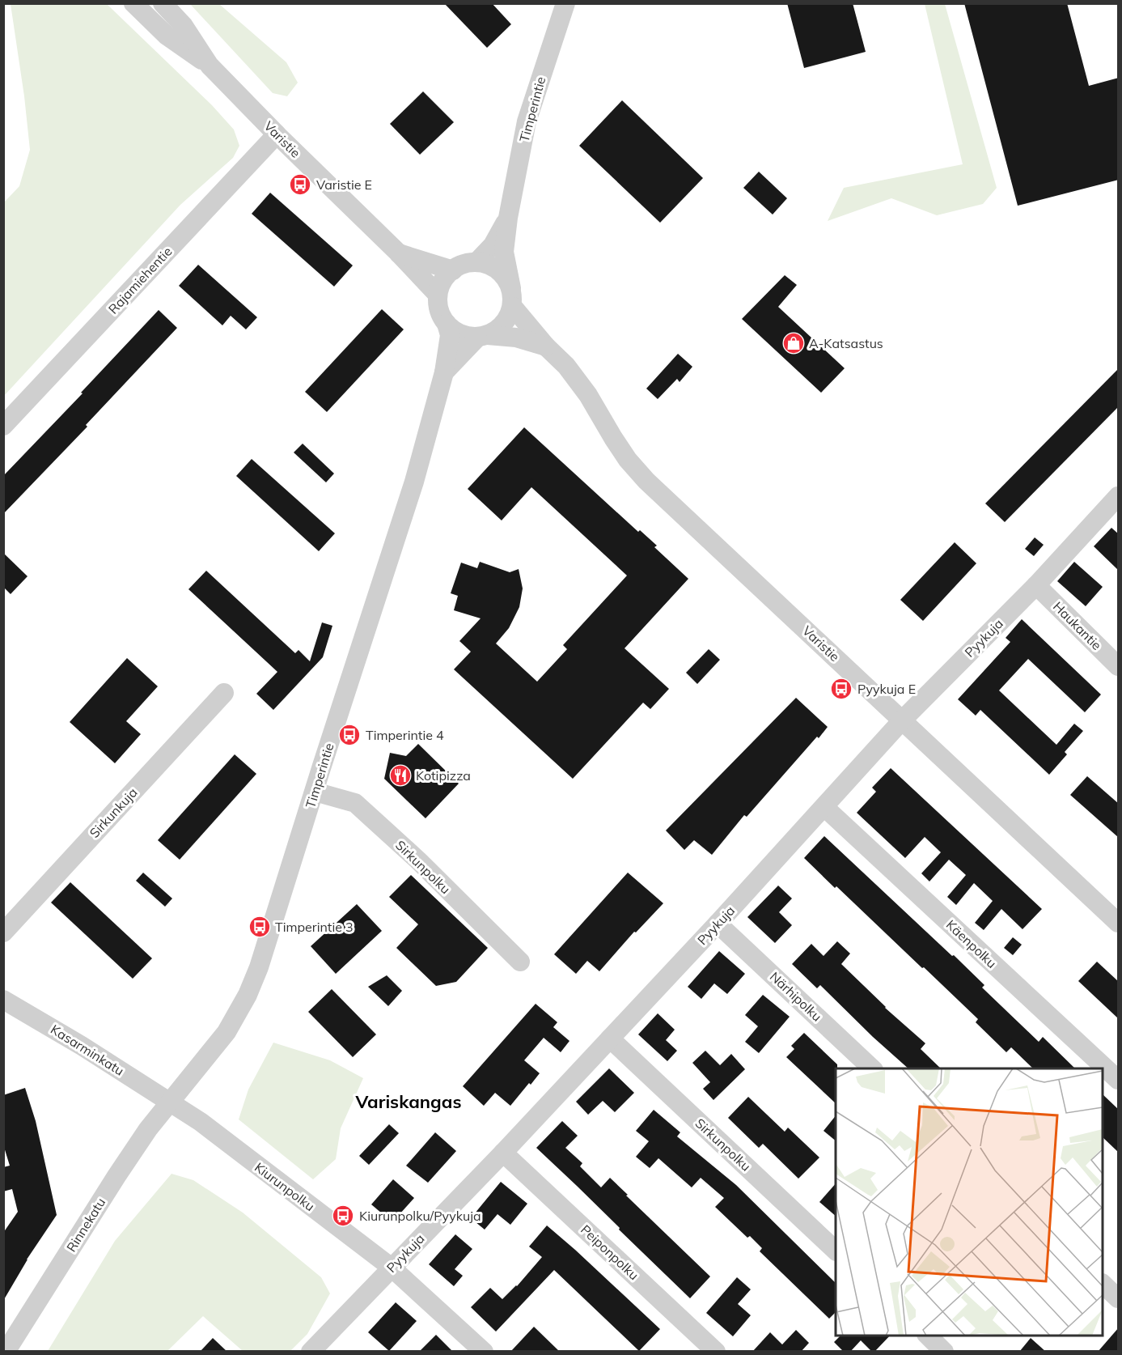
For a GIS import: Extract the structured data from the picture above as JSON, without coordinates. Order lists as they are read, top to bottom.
{
  "streets": {
    "street": [
      "Timperintie",
      "Varistie",
      "Rajamiehentie",
      "Haukantie",
      "Pyykuja",
      "Sirkunkuja",
      "Sirkunpolku",
      "Käenpolku",
      "Närhipolku",
      "Kasarminkatu",
      "Kiurunpolku",
      "Rinnekatu",
      "Peiponpolku"
    ]
  },
  "crossings": [
    ["Timperintie", "Varistie"],
    ["Timperintie", "Sirkunpolku"],
    ["Timperintie", "Kasarminkatu"],
    ["Timperintie", "Kiurunpolku"],
    ["Timperintie", "Rinnekatu"],
    ["Varistie", "Rajamiehentie"],
    ["Varistie", "Pyykuja"],
    ["Haukantie", "Pyykuja"],
    ["Pyykuja", "Sirkunpolku"],
    ["Pyykuja", "Käenpolku"],
    ["Pyykuja", "Närhipolku"],
    ["Pyykuja", "Kiurunpolku"],
    ["Pyykuja", "Peiponpolku"],
    ["Kasarminkatu", "Kiurunpolku"],
    ["Kasarminkatu", "Rinnekatu"],
    ["Kiurunpolku", "Rinnekatu"]
  ],
  "districts": ["Variskangas"],
  "places": {
    "bus stop": [
      "Varistie E",
      "Pyykuja E",
      "Timperintie 4",
      "Timperintie 3",
      "Kiurunpolku/Pyykuja"
    ],
    "shop": ["A-Katsastus"],
    "restaurant": ["Kotipizza"]
  }
}
